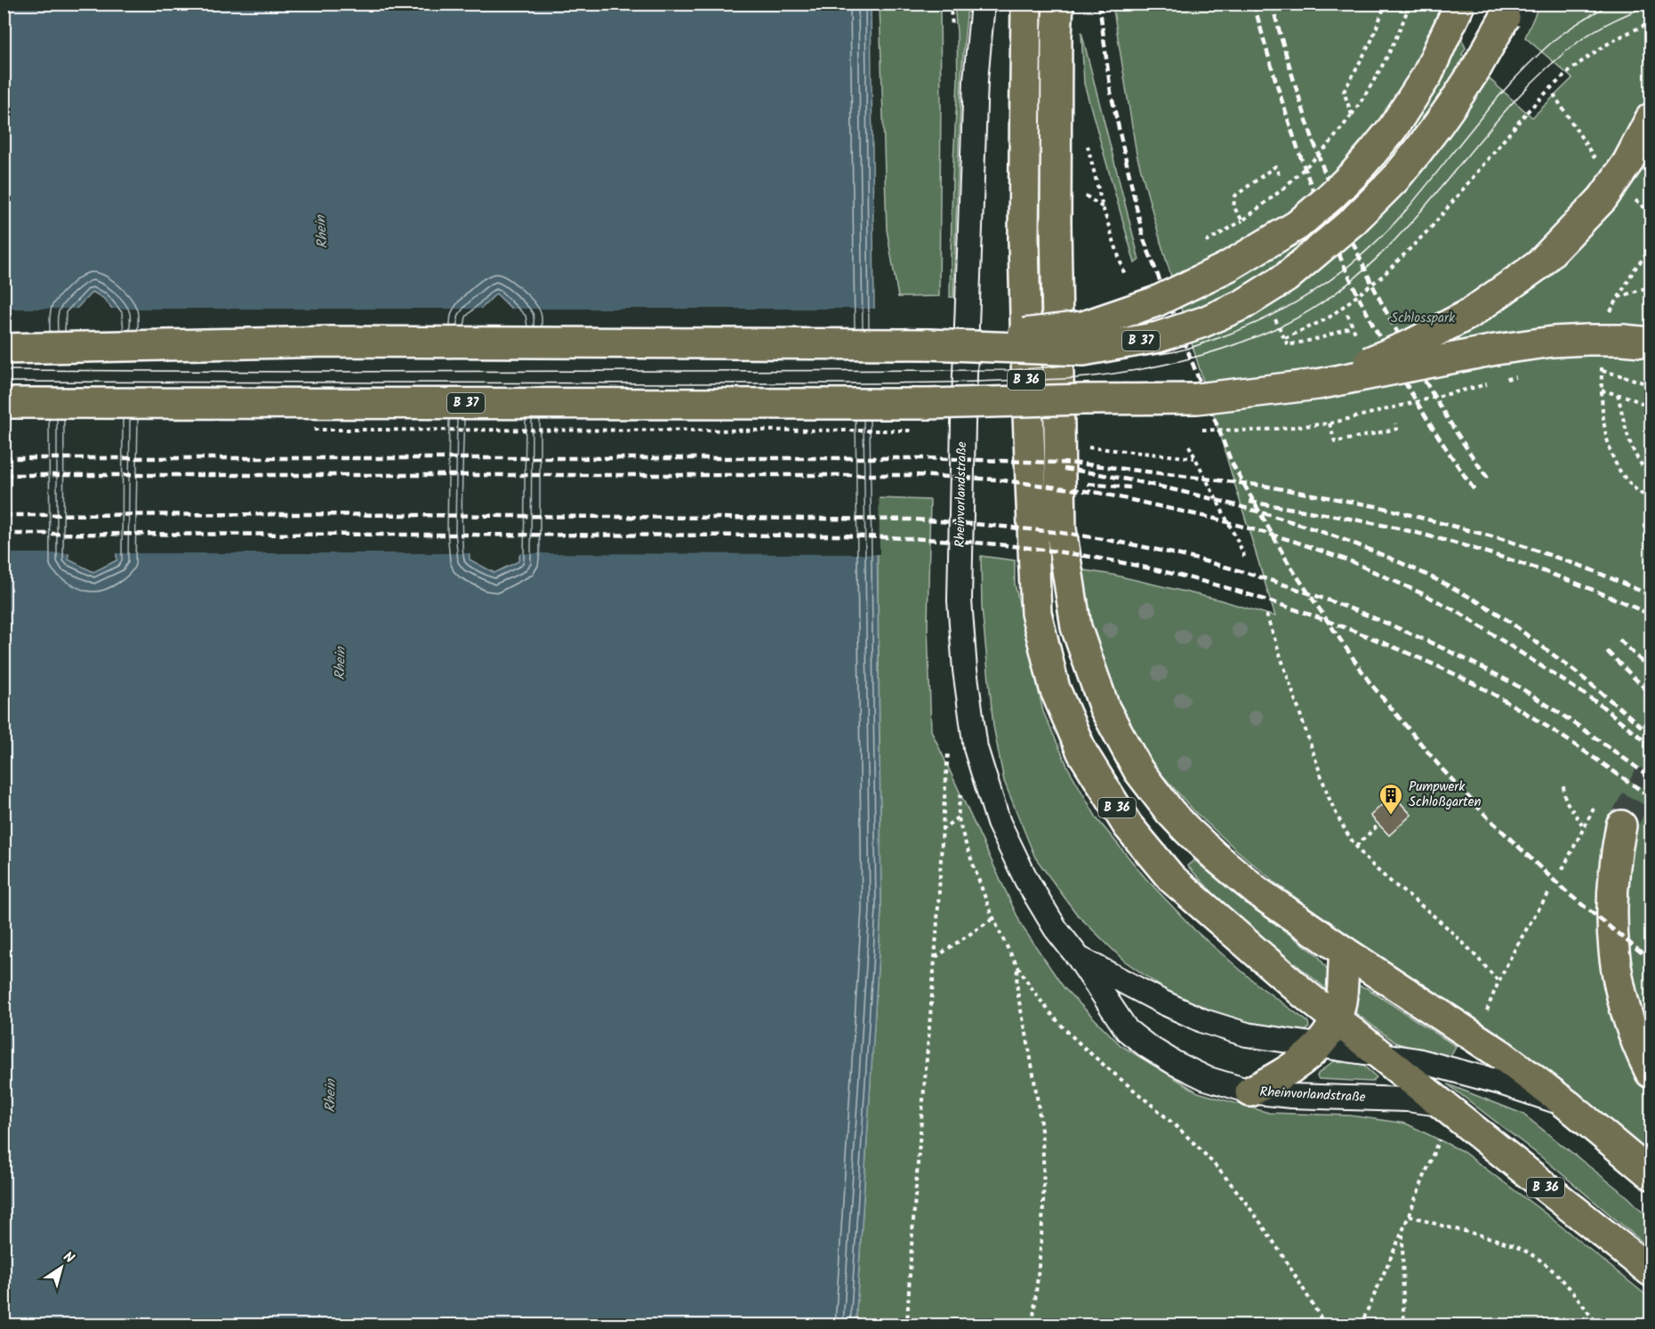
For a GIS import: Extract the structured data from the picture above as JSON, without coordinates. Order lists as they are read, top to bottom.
{
  "streets": {
    "main road": ["B 37", "B 36"],
    "street": ["Rheinvorlandstraße"]
  },
  "crossings": [
    ["B 36", "Rheinvorlandstraße"]
  ],
  "water": ["Rhein"],
  "parks": ["Schlosspark"],
  "places": {
    "building": ["Pumpwerk Schloßgarten"]
  },
  "north": "top right"
}
